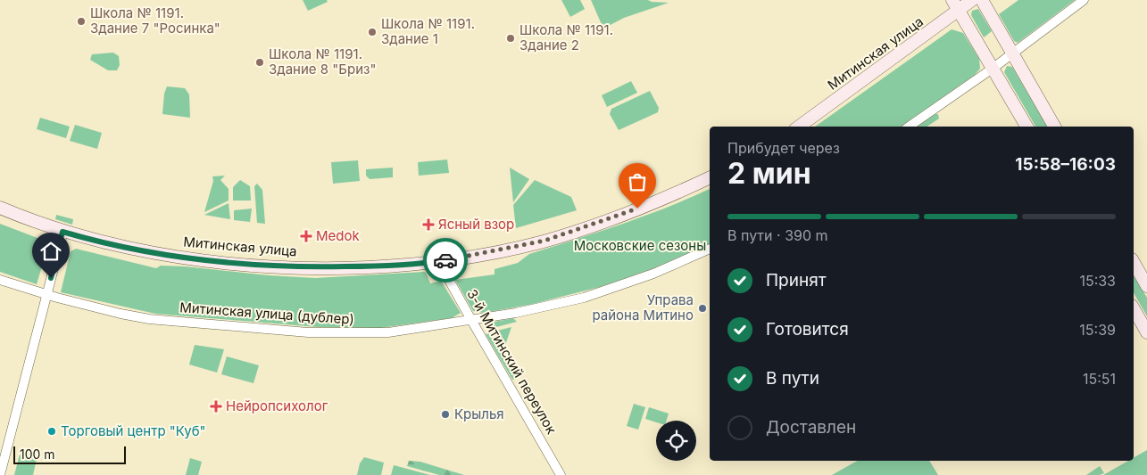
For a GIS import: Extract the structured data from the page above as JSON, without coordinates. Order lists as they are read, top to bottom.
{
  "streets": {
    "main road": ["Митинская улица"],
    "street": ["Митинская улица (дублер)", "3-й Митинский переулок"]
  },
  "crossings": [
    ["Митинская улица", "3-й Митинский переулок"],
    ["Митинская улица (дублер)", "3-й Митинский переулок"]
  ],
  "parks": ["Московские сезоны"],
  "places": {
    "other": [
      "Школа № 1191. Здание 7 \"Росинка\"",
      "Школа № 1191. Здание 1",
      "Школа № 1191. Здание 2",
      "Школа № 1191. Здание 8 \"Бриз\"",
      "Управа района Митино",
      "Крылья",
      "Торговый центр \"Куб\""
    ],
    "health": ["Ясный взор", "Medok", "Нейропсихолог"]
  },
  "scale_bar": "100 m",
  "page": {
    "heading": ["2 мин", "Прибудет через", "15:58–16:03"],
    "bar": "В пути · 390 m",
    "list": [
      ["Принят", "15:33"],
      ["Готовится", "15:39"],
      ["В пути", "15:51"],
      "Доставлен"
    ],
    "scale": "100 m"
  }
}
